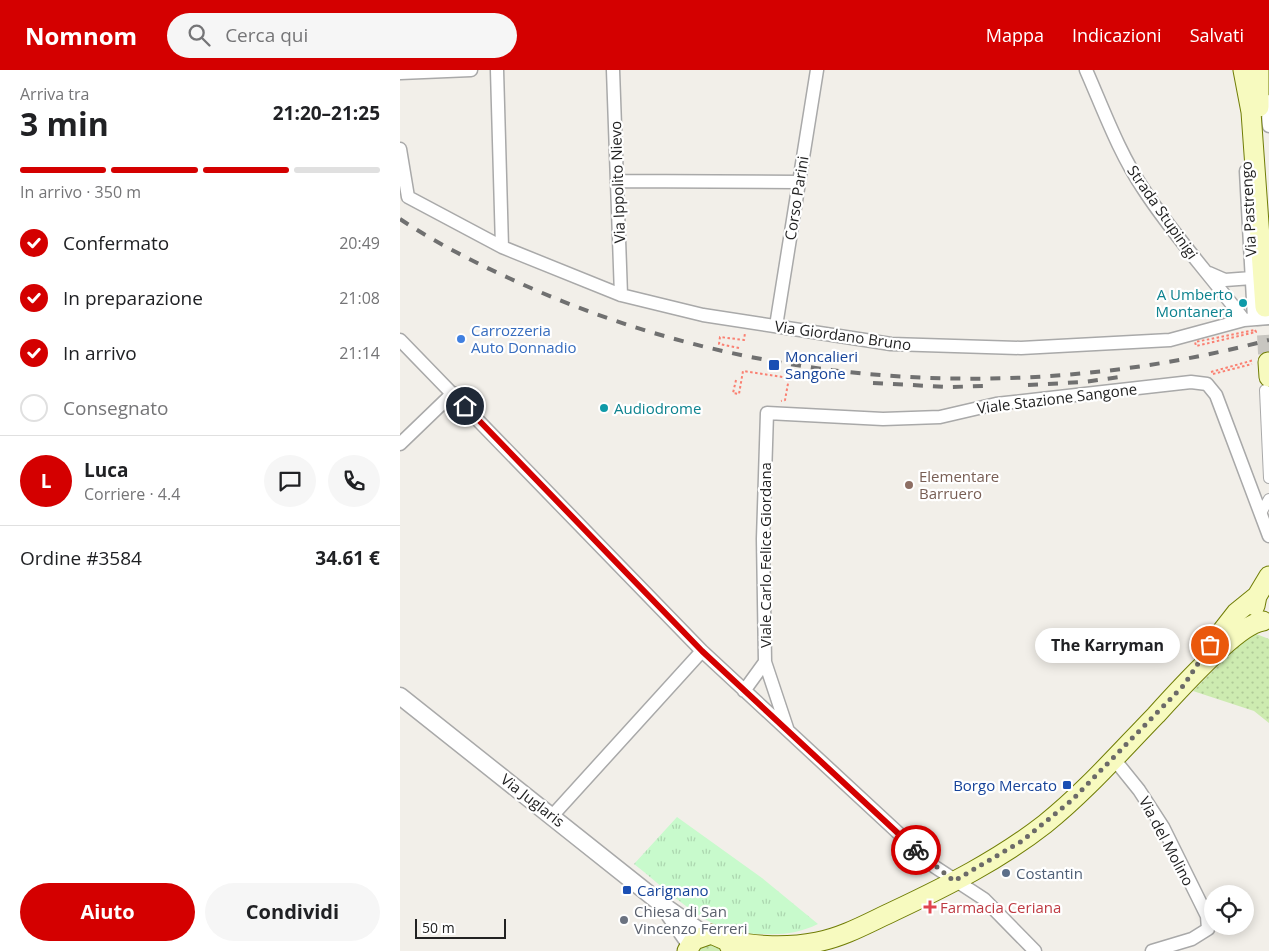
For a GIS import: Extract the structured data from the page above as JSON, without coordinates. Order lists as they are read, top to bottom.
{
  "streets": {
    "main road": ["Via Pastrengo"],
    "street": [
      "Via Ippolito Nievo",
      "Corso Parini",
      "Strada Stupinigi",
      "Via Giordano Bruno",
      "Viale Stazione Sangone",
      "Viale Carlo Felice Giordana",
      "Via Juglaris",
      "Via del Molino"
    ]
  },
  "crossings": [
    ["Via Ippolito Nievo", "Via Giordano Bruno"],
    ["Corso Parini", "Via Giordano Bruno"],
    ["Via Pastrengo", "Strada Stupinigi"],
    ["Via Pastrengo", "Via Giordano Bruno"],
    ["Strada Stupinigi", "Via Giordano Bruno"],
    ["Viale Stazione Sangone", "Viale Carlo Felice Giordana"]
  ],
  "places": {
    "other": [
      "A Umberto Montanera",
      "Carrozzeria Auto Donnadio",
      "Audiodrome",
      "Elementare Barruero",
      "The Karryman",
      "Costantin",
      "Chiesa di San Vincenzo Ferreri"
    ],
    "transit": ["Moncalieri Sangone", "Borgo Mercato", "Carignano"],
    "health": ["Farmacia Ceriana"]
  },
  "scale_bar": "50 m",
  "page": {
    "header": "Nomnom",
    "search": "Cerca qui",
    "nav": ["Mappa", "Indicazioni", "Salvati"],
    "heading": ["3 min", "Arriva tra", "21:20–21:25"],
    "panel": [
      "Luca",
      "Corriere · 4.4",
      "Ordine #3584",
      "34.61 €"
    ],
    "bar": "In arrivo · 350 m",
    "list": [
      ["Confermato", "20:49"],
      ["In preparazione", "21:08"],
      ["In arrivo", "21:14"],
      "Consegnato"
    ],
    "round": "L",
    "bubble": "The Karryman",
    "buttons": ["Aiuto", "Condividi"],
    "scale": "50 m"
  }
}
